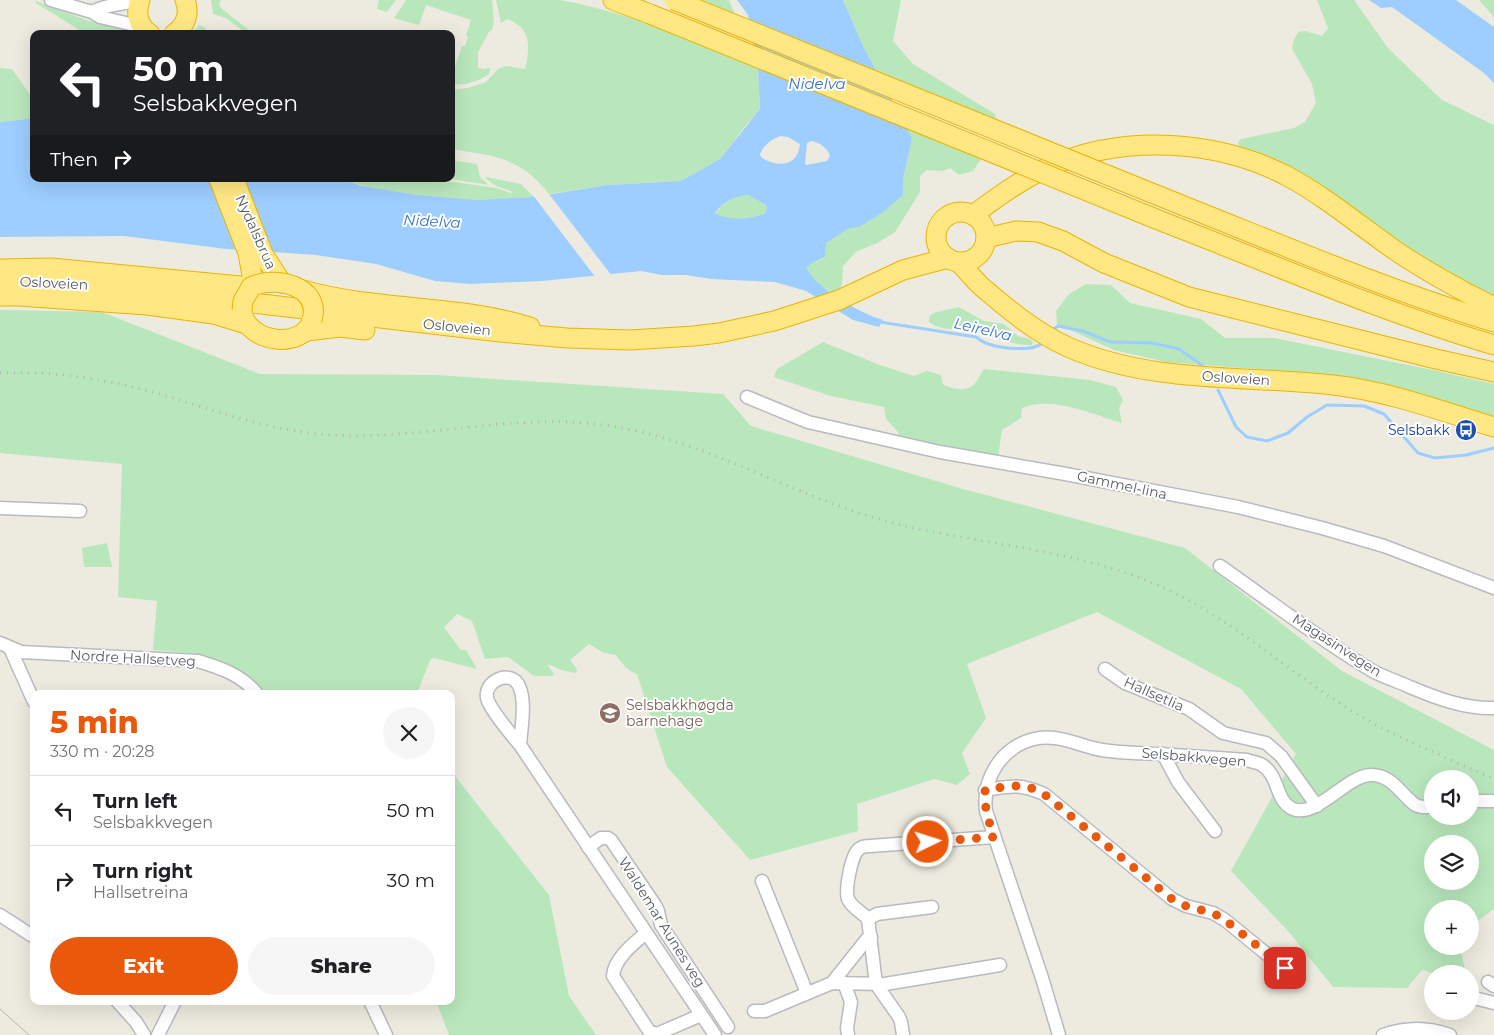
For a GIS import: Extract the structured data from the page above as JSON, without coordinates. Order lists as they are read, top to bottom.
{
  "streets": {
    "highway": ["Nydalsbrua", "Osloveien"],
    "street": [
      "Gammel-lina",
      "Magasinvegen",
      "Nordre Hallsetveg",
      "Hallsetlia",
      "Selsbakkvegen",
      "Waldemar Aunes veg"
    ]
  },
  "crossings": [
    ["Hallsetlia", "Selsbakkvegen"]
  ],
  "water": ["Nidelva", "Leirelva"],
  "places": {
    "bus stop": ["Selsbakk"],
    "school or university": ["Selsbakkhøgda barnehage"]
  },
  "page": {
    "turn": ["50 m", "Selsbakkvegen"],
    "then": "Then",
    "heading": ["5 min", "330 m · 20:28"],
    "map_buttons": ["+", "−"],
    "list": [
      {
        "name": "Turn left",
        "note": "Selsbakkvegen",
        "value": "50 m"
      },
      {
        "name": "Turn right",
        "note": "Hallsetreina",
        "value": "30 m"
      }
    ],
    "buttons": ["Exit", "Share"]
  }
}
